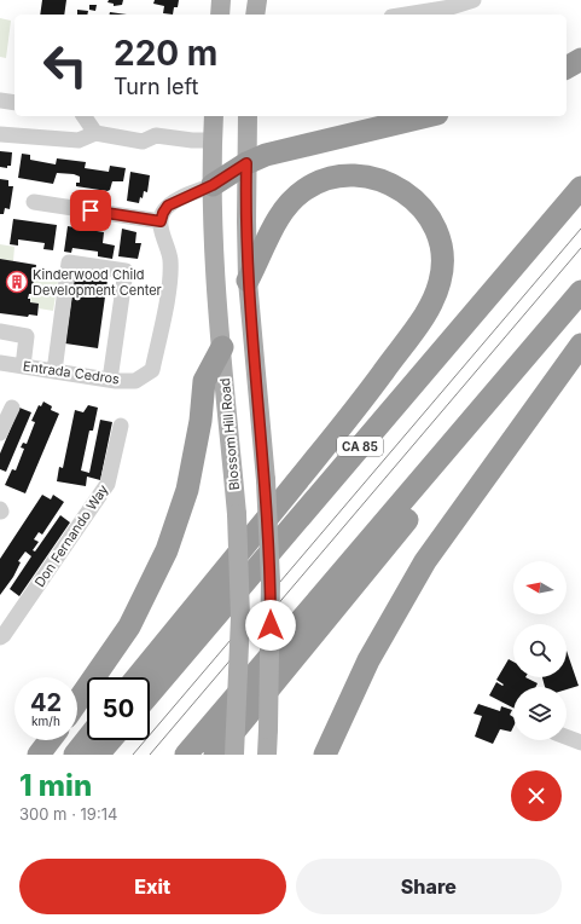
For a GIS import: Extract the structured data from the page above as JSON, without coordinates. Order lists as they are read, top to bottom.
{
  "streets": {
    "highway": ["CA 85"],
    "main road": ["Blossom Hill Road"],
    "street": ["Entrada Cedros", "Don Fernando Way"]
  },
  "places": {
    "building": ["Kinderwood Child Development Center"]
  },
  "north": "left",
  "page": {
    "turn": ["220 m", "Turn left"],
    "speed": "42 km/h",
    "limit": "50",
    "heading": ["1 min", "300 m · 19:14"],
    "buttons": ["Exit", "Share"]
  }
}
